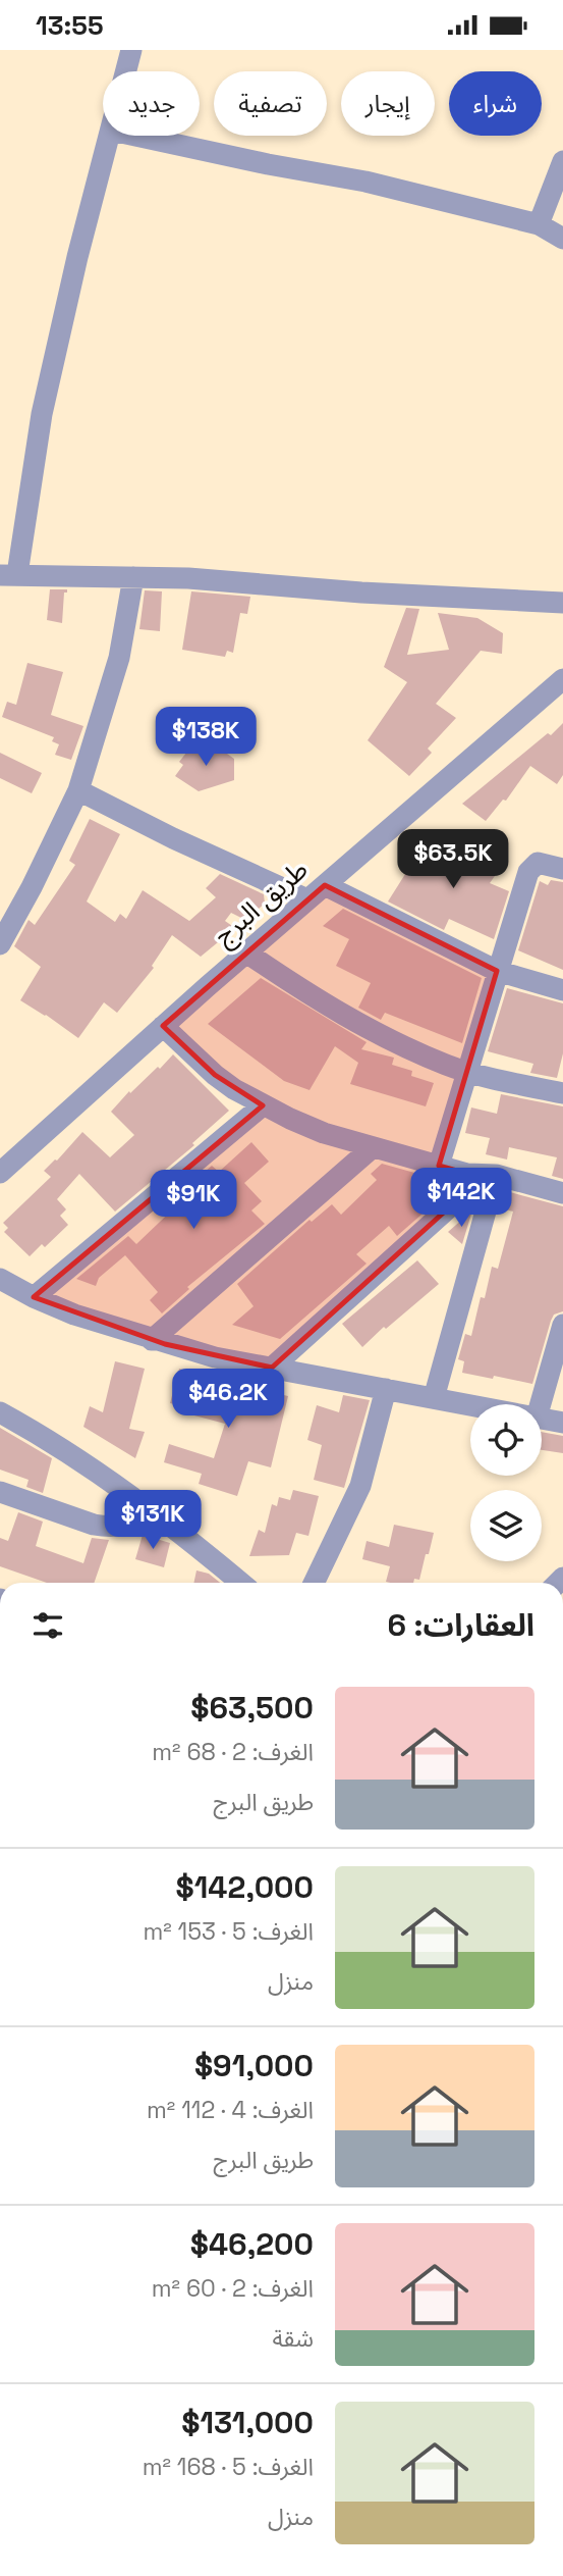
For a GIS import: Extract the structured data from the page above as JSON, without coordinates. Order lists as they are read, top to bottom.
{
  "streets": {
    "street": ["طريق البرج"]
  },
  "page": {
    "status": "13:55",
    "chip": [
      "شراء",
      "إيجار",
      "تصفية",
      "جديد"
    ],
    "price": [
      "$138K",
      "$63.5K",
      "$142K",
      "$91K",
      "$46.2K",
      "$131K"
    ],
    "heading": "العقارات: 6",
    "list": [
      {
        "name": "$63,500",
        "note": "الغرف: 2 · 68 m² · طريق البرج"
      },
      {
        "name": "$142,000",
        "note": "الغرف: 5 · 153 m² · منزل"
      },
      {
        "name": "$91,000",
        "note": "الغرف: 4 · 112 m² · طريق البرج"
      },
      {
        "name": "$46,200",
        "note": "الغرف: 2 · 60 m² · شقة"
      },
      {
        "name": "$131,000",
        "note": "الغرف: 5 · 168 m² · منزل"
      }
    ]
  }
}
